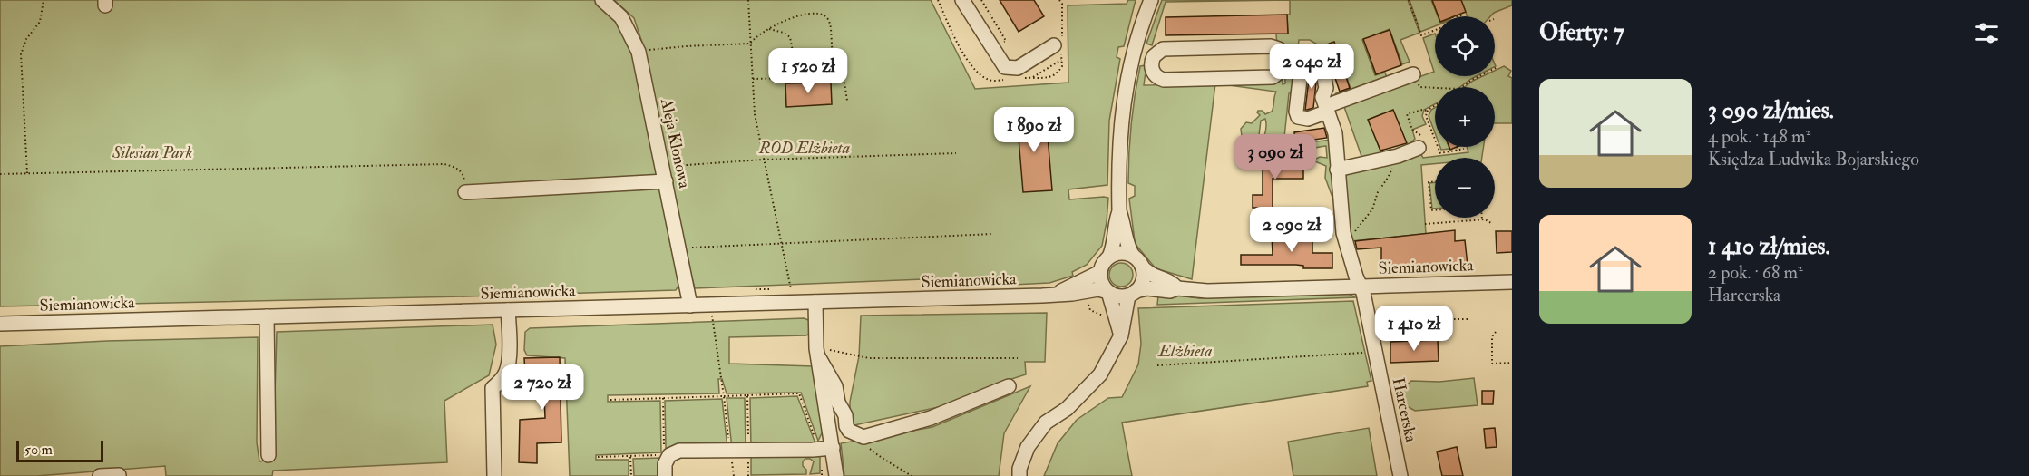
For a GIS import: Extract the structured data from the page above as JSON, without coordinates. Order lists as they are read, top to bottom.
{
  "streets": {
    "street": ["Aleja Klonowa", "Siemianowicka", "Harcerska"]
  },
  "crossings": [
    ["Aleja Klonowa", "Siemianowicka"],
    ["Siemianowicka", "Harcerska"]
  ],
  "parks": ["ROD Elżbieta", "Silesian Park", "Elżbieta"],
  "scale_bar": "50 m",
  "page": {
    "heading": "Oferty: 7",
    "map_buttons": ["+", "−"],
    "price": [
      "2 040 zł",
      "1 520 zł",
      "1 890 zł",
      "3 090 zł",
      "2 090 zł",
      "1 410 zł",
      "2 720 zł"
    ],
    "list": [
      {
        "name": "3 090 zł/mies.",
        "note": "4 pok. · 148 m² · Księdza Ludwika Bojarskiego"
      },
      {
        "name": "1 410 zł/mies.",
        "note": "2 pok. · 68 m² · Harcerska"
      }
    ],
    "scale": "50 m"
  }
}
